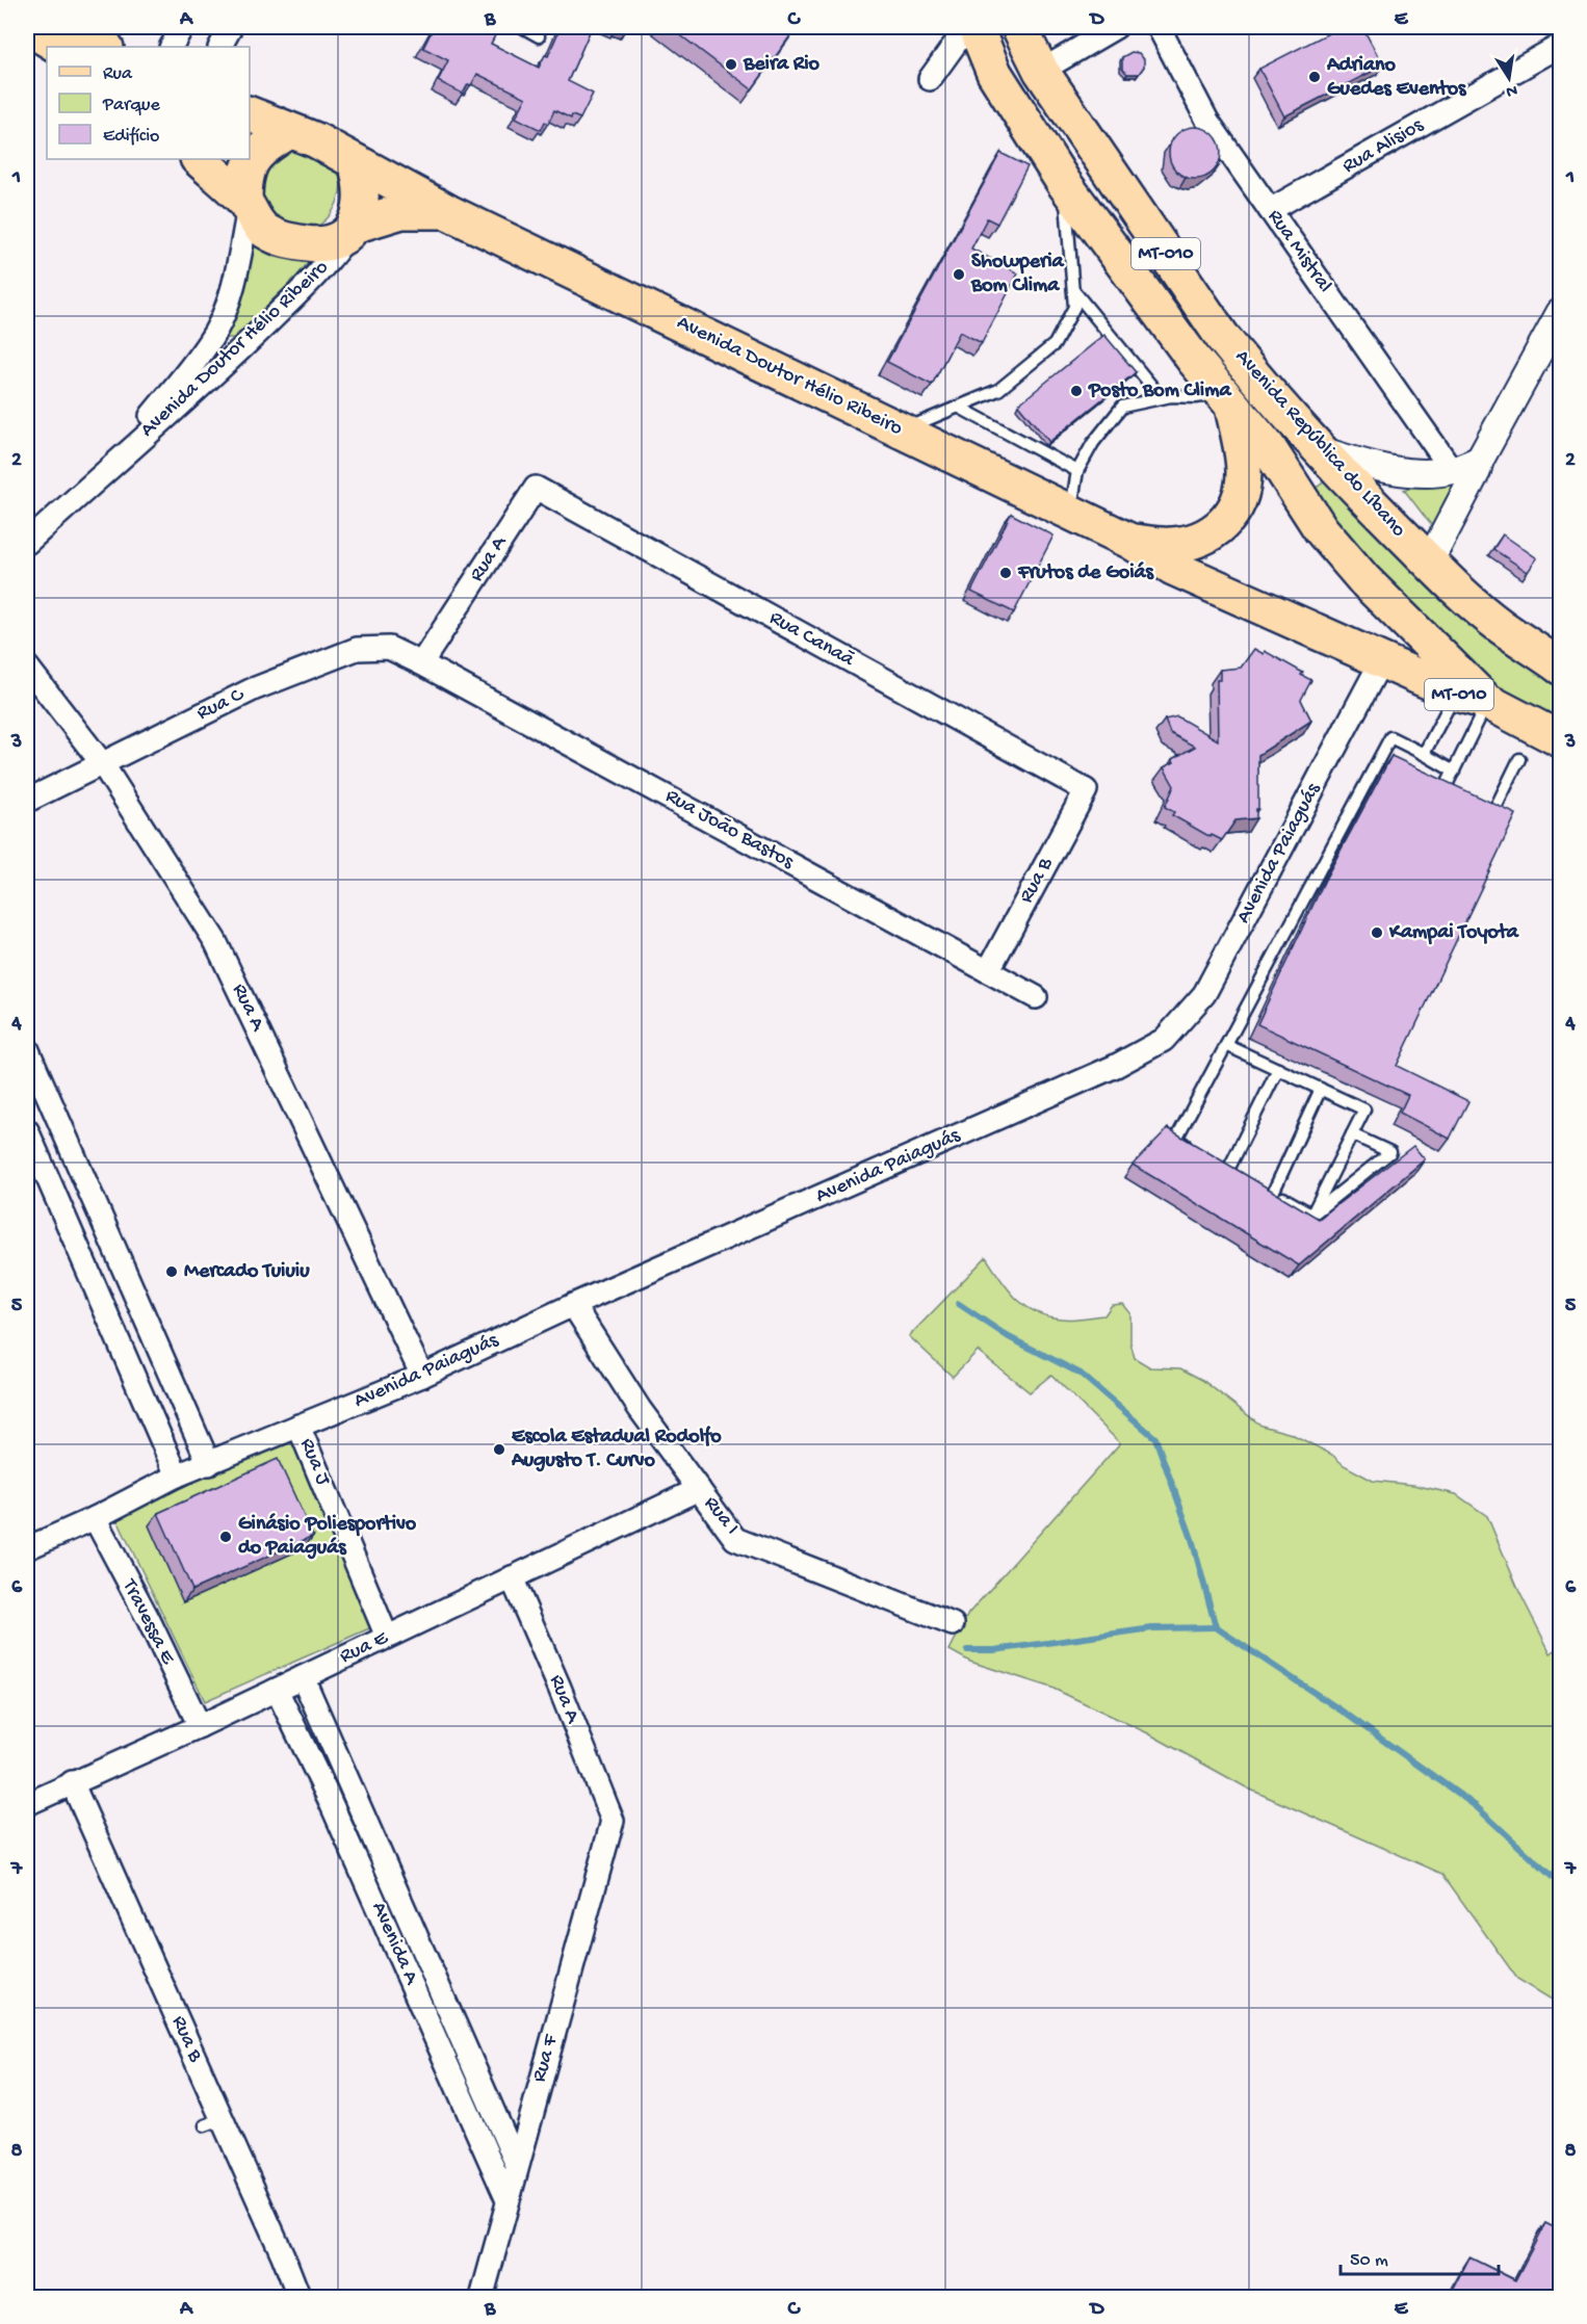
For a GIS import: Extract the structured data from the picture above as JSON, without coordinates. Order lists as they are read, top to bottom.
{
  "streets": {
    "main road": ["MT-010", "Avenida Doutor Hélio Ribeiro", "Avenida República do Líbano"],
    "street": [
      "Rua Alisios",
      "Rua Mistral",
      "Rua A",
      "Rua Canaã",
      "Rua C",
      "Rua João Bastos",
      "Avenida Paiaguás",
      "Rua B",
      "Rua J",
      "Rua I",
      "Travessa E",
      "Rua E",
      "Avenida A",
      "Rua F"
    ]
  },
  "crossings": [
    ["Rua Alisios", "Rua Mistral"],
    ["MT-010", "Avenida Doutor Hélio Ribeiro"],
    ["MT-010", "Avenida República do Líbano"],
    ["MT-010", "Avenida Paiaguás"],
    ["Avenida Doutor Hélio Ribeiro", "Avenida República do Líbano"],
    ["Rua A", "Rua Canaã"],
    ["Rua A", "Rua C"],
    ["Rua A", "Rua João Bastos"],
    ["Rua A", "Avenida Paiaguás"],
    ["Rua A", "Rua E"],
    ["Rua A", "Rua F"],
    ["Rua Canaã", "Rua B"],
    ["Rua C", "Rua João Bastos"],
    ["Rua João Bastos", "Rua B"],
    ["Avenida Paiaguás", "Rua J"],
    ["Avenida Paiaguás", "Rua I"],
    ["Avenida Paiaguás", "Travessa E"],
    ["Rua B", "Rua E"],
    ["Rua J", "Rua E"],
    ["Rua I", "Rua E"],
    ["Travessa E", "Rua E"],
    ["Rua E", "Avenida A"],
    ["Avenida A", "Rua F"]
  ],
  "places": [
    "Beira Rio",
    "Adriano Guedes Eventos",
    "Showperia Bom Clima",
    "Posto Bom Clima",
    "Frutos de Goiás",
    "Kampai Toyota",
    "Mercado Tuiuiu",
    "Escola Estadual Rodolfo Augusto T. Curvo",
    "Ginásio Poliesportivo do Paiaguás"
  ],
  "legend": ["Rua", "Parque", "Edifício"],
  "scale_bar": "50 m",
  "north": "bottom",
  "grid": {
    "columns": [
      "A",
      "B",
      "C",
      "D",
      "E"
    ],
    "rows": [
      "1",
      "2",
      "3",
      "4",
      "5",
      "6",
      "7",
      "8"
    ]
  }
}
